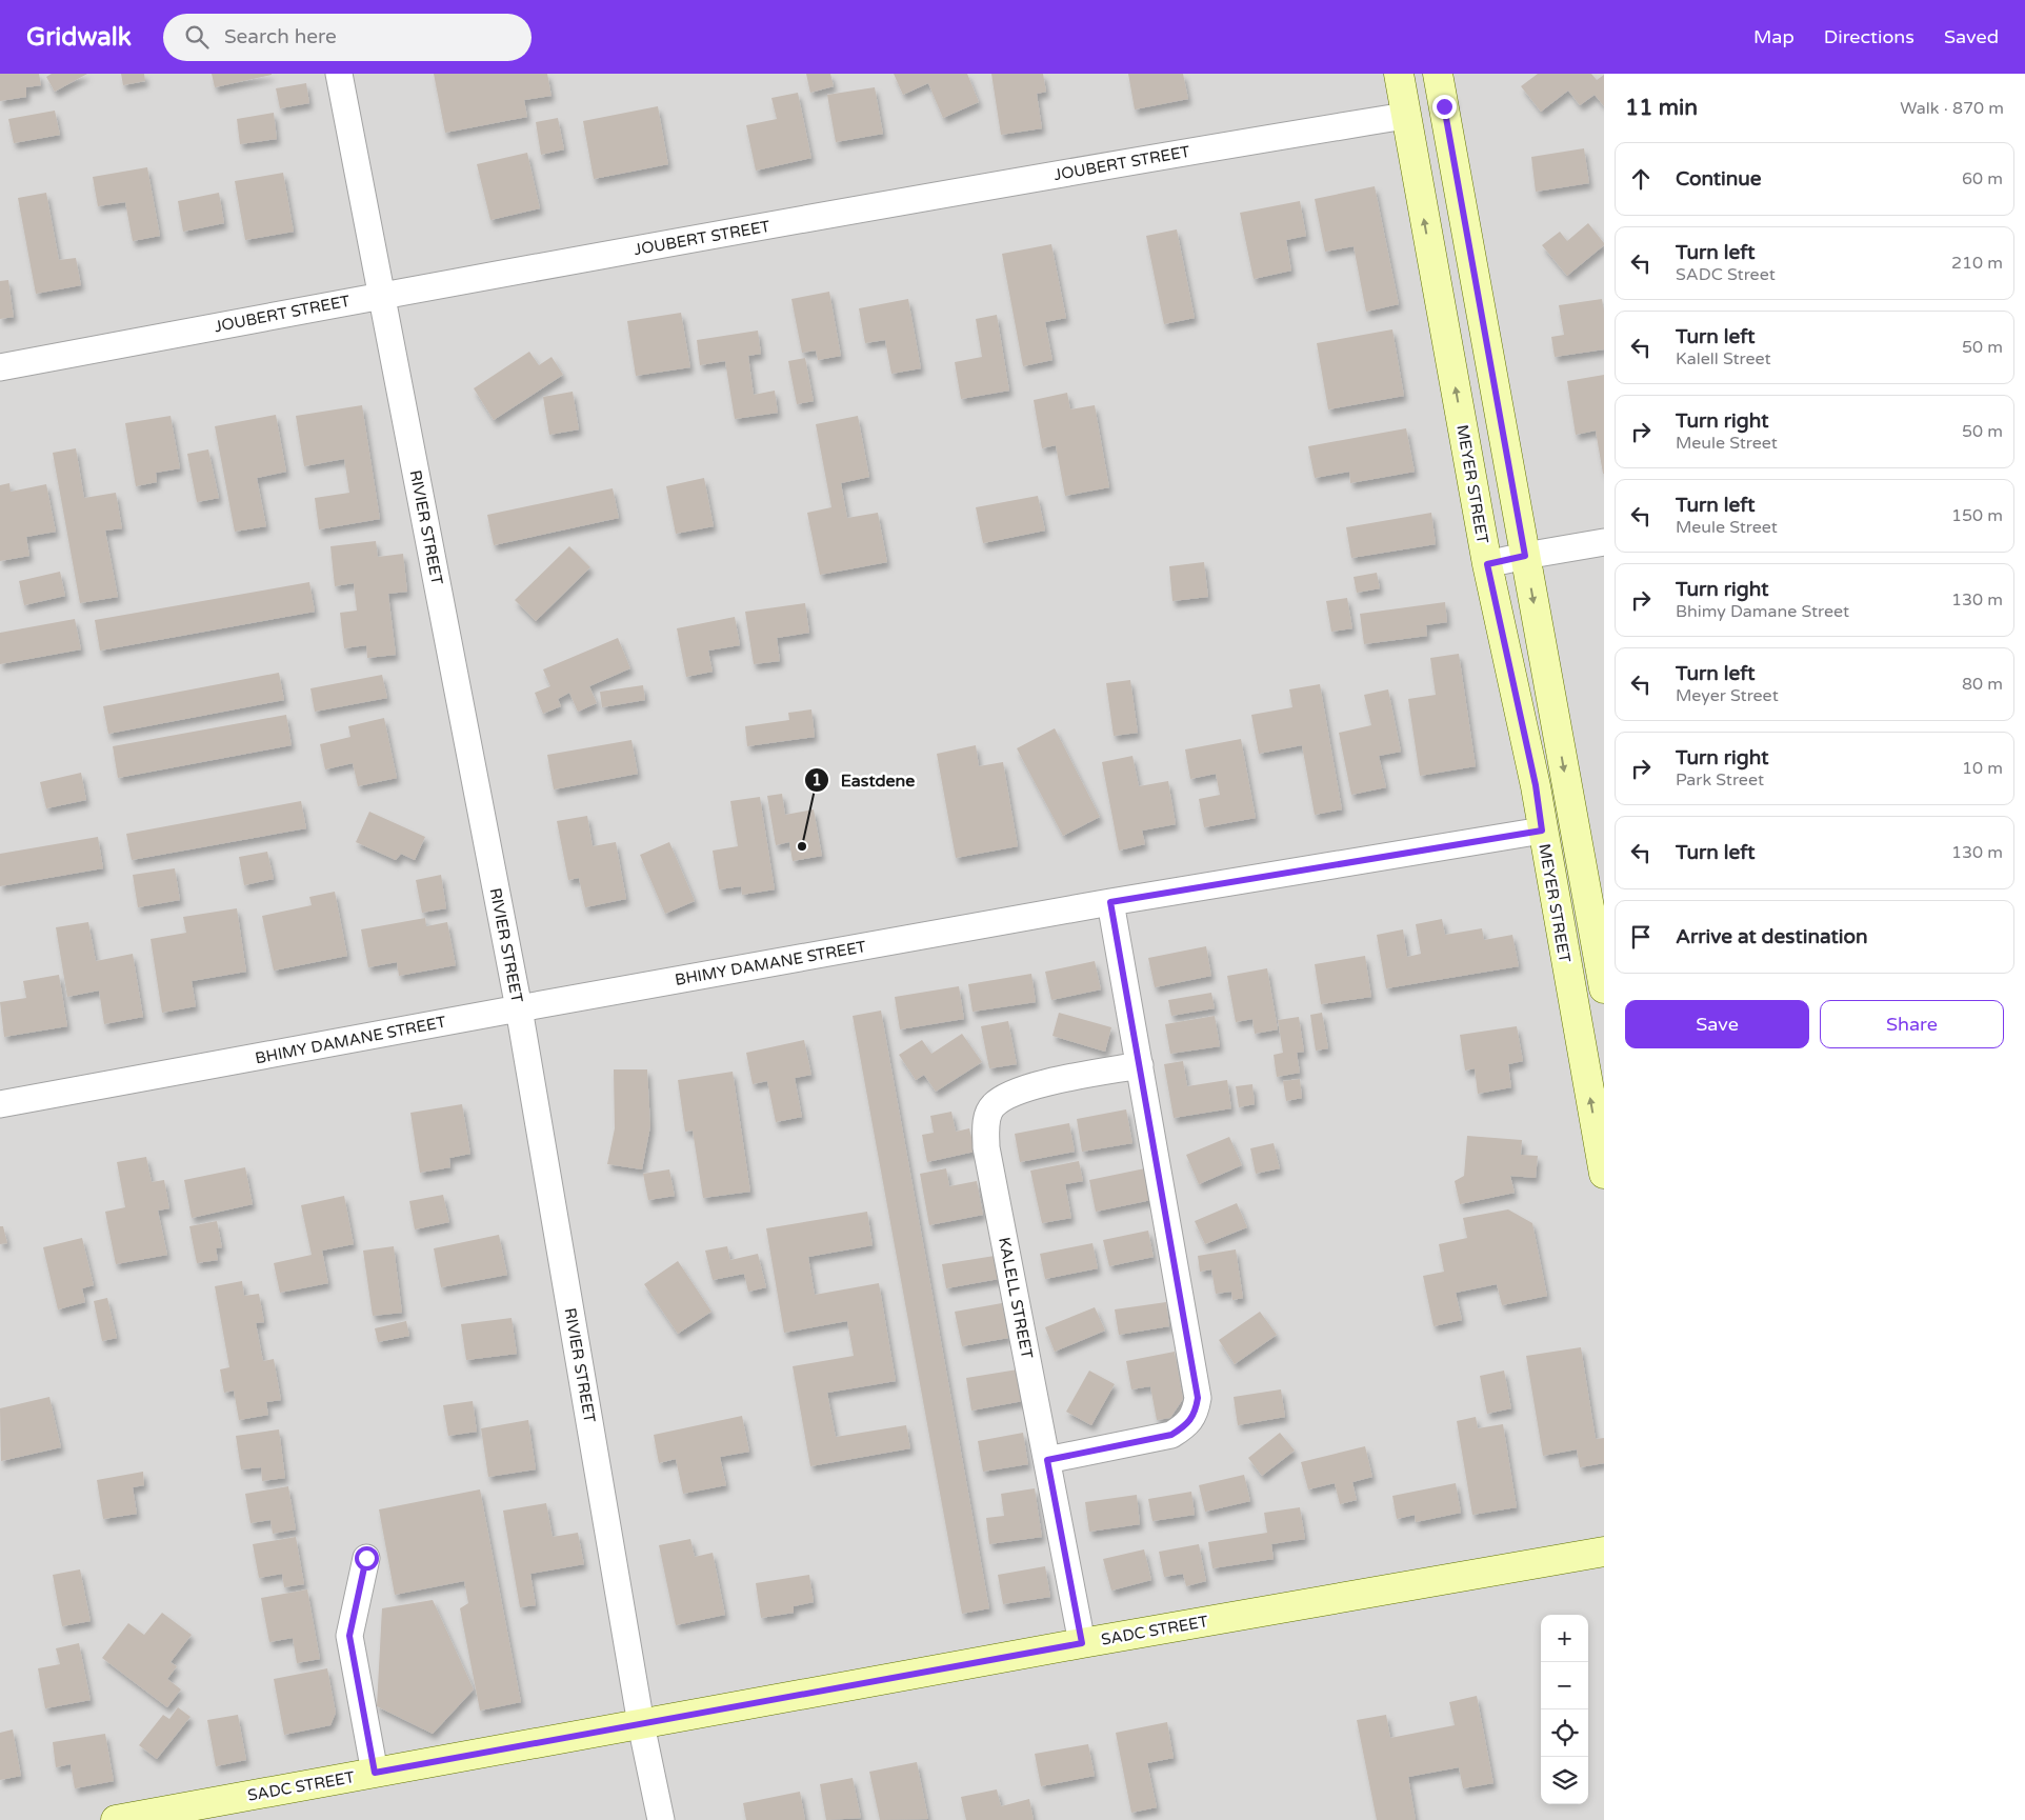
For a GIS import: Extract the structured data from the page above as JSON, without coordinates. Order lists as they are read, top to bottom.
{
  "streets": {
    "main road": ["MEYER STREET", "SADC STREET"],
    "street": [
      "JOUBERT STREET",
      "RIVIER STREET",
      "BHIMY DAMANE STREET",
      "KALELL STREET"
    ]
  },
  "crossings": [
    ["JOUBERT STREET", "MEYER STREET"],
    ["JOUBERT STREET", "RIVIER STREET"],
    ["MEYER STREET", "BHIMY DAMANE STREET"],
    ["RIVIER STREET", "BHIMY DAMANE STREET"],
    ["RIVIER STREET", "SADC STREET"],
    ["KALELL STREET", "SADC STREET"]
  ],
  "places": ["Eastdene"],
  "page": {
    "header": "Gridwalk",
    "search": "Search here",
    "nav": ["Map", "Directions", "Saved"],
    "heading": ["11 min", "Walk · 870 m"],
    "list": [
      ["Continue", "60 m"],
      ["Turn left", "SADC Street", "210 m"],
      ["Turn left", "Kalell Street", "50 m"],
      ["Turn right", "Meule Street", "50 m"],
      ["Turn left", "Meule Street", "150 m"],
      ["Turn right", "Bhimy Damane Street", "130 m"],
      ["Turn left", "Meyer Street", "80 m"],
      ["Turn right", "Park Street", "10 m"],
      ["Turn left", "130 m"],
      "Arrive at destination"
    ],
    "buttons": ["Save", "Share"],
    "map_buttons": ["+", "−"]
  }
}
